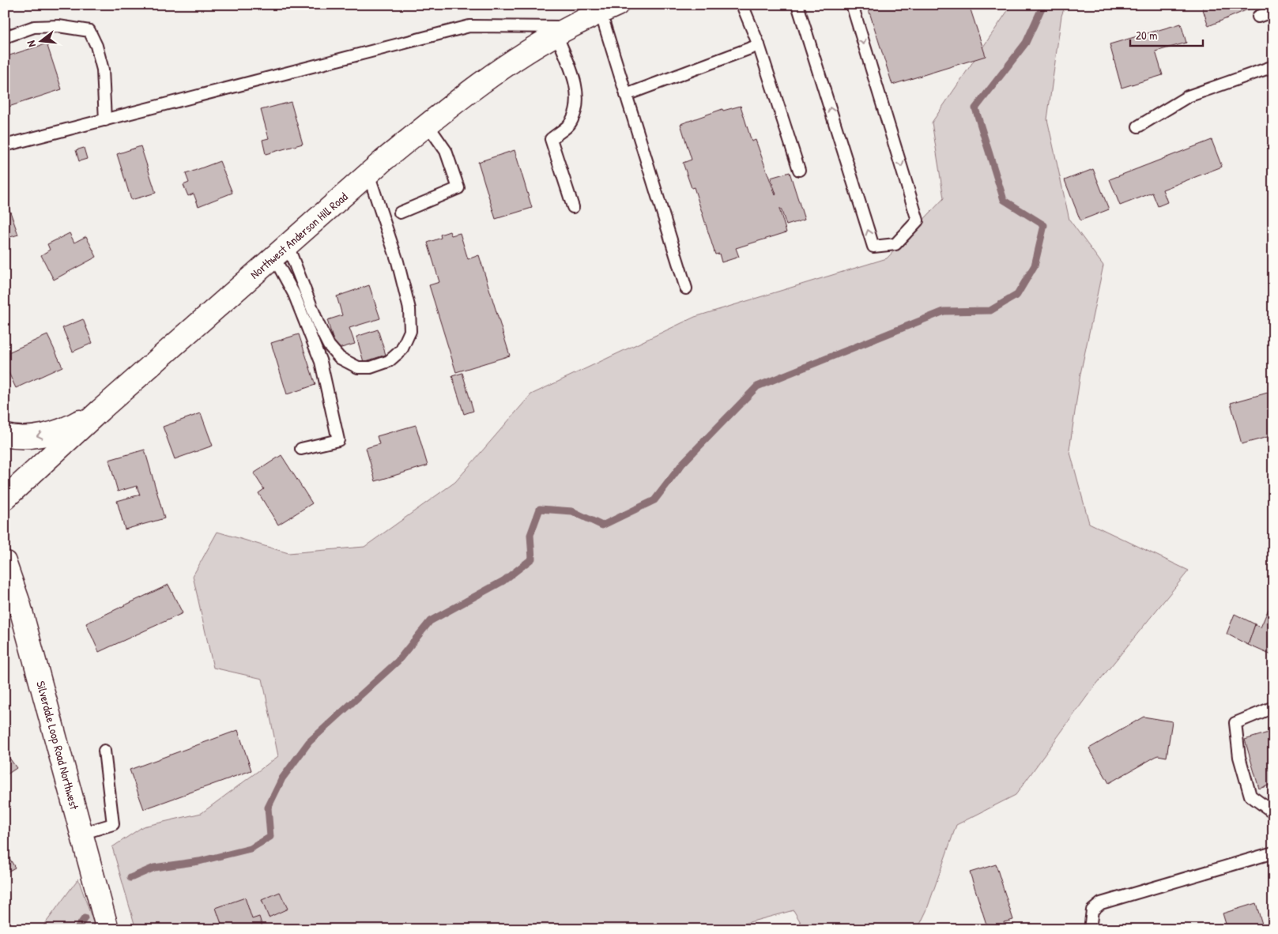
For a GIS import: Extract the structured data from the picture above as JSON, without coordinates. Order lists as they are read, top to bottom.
{
  "streets": {
    "main road": ["Northwest Anderson Hill Road", "Silverdale Loop Road Northwest"]
  },
  "scale_bar": "20 m",
  "north": "left"
}
